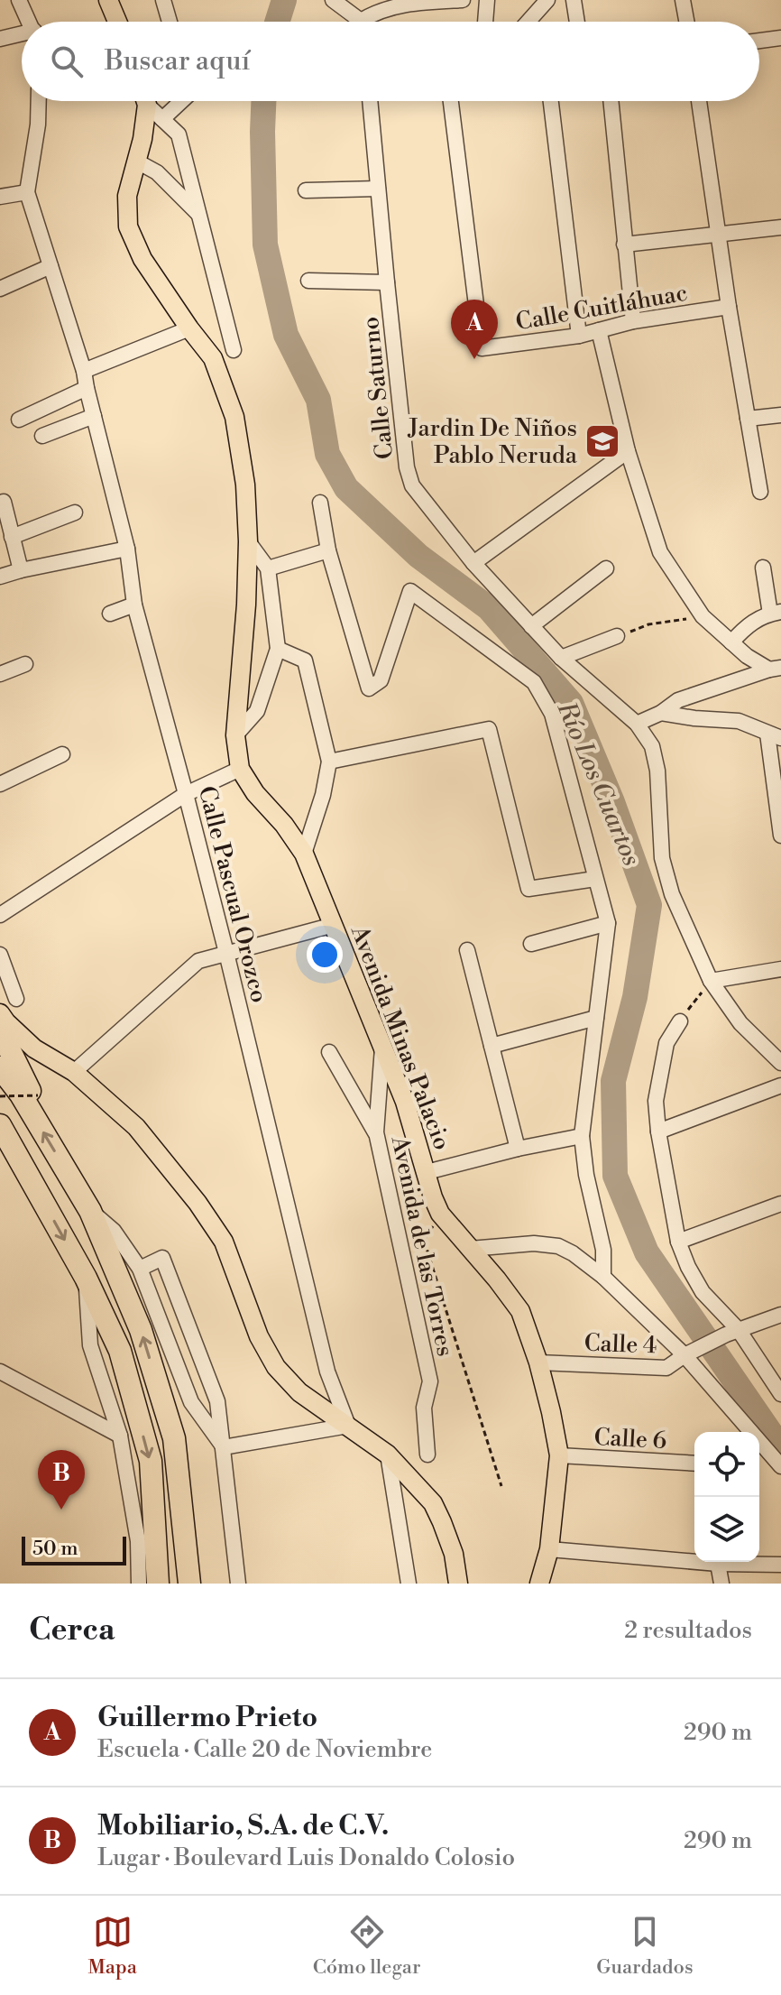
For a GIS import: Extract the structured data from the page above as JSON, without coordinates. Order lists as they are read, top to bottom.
{
  "streets": {
    "main road": ["Avenida Minas Palacio"],
    "street": [
      "Calle Cuitláhuac",
      "Calle Saturno",
      "Calle Pascual Orozco",
      "Avenida de las Torres",
      "Calle 4",
      "Calle 6"
    ]
  },
  "crossings": [
    ["Avenida Minas Palacio", "Avenida de las Torres"],
    ["Avenida Minas Palacio", "Calle 4"],
    ["Avenida Minas Palacio", "Calle 6"]
  ],
  "water": ["Río Los Cuartos"],
  "places": {
    "school or university": ["Jardin De Niños Pablo Neruda"]
  },
  "scale_bar": "50 m",
  "page": {
    "search": "Buscar aquí",
    "pins": ["A", "B"],
    "scale": "50 m",
    "heading": ["Cerca", "2 resultados"],
    "list": [
      {
        "mark": "A",
        "name": "Guillermo Prieto",
        "note": "Escuela · Calle 20 de Noviembre",
        "value": "290 m"
      },
      {
        "mark": "B",
        "name": "Mobiliario, S.A. de C.V.",
        "note": "Lugar · Boulevard Luis Donaldo Colosio",
        "value": "290 m"
      }
    ],
    "nav": ["Mapa", "Cómo llegar", "Guardados"]
  }
}
